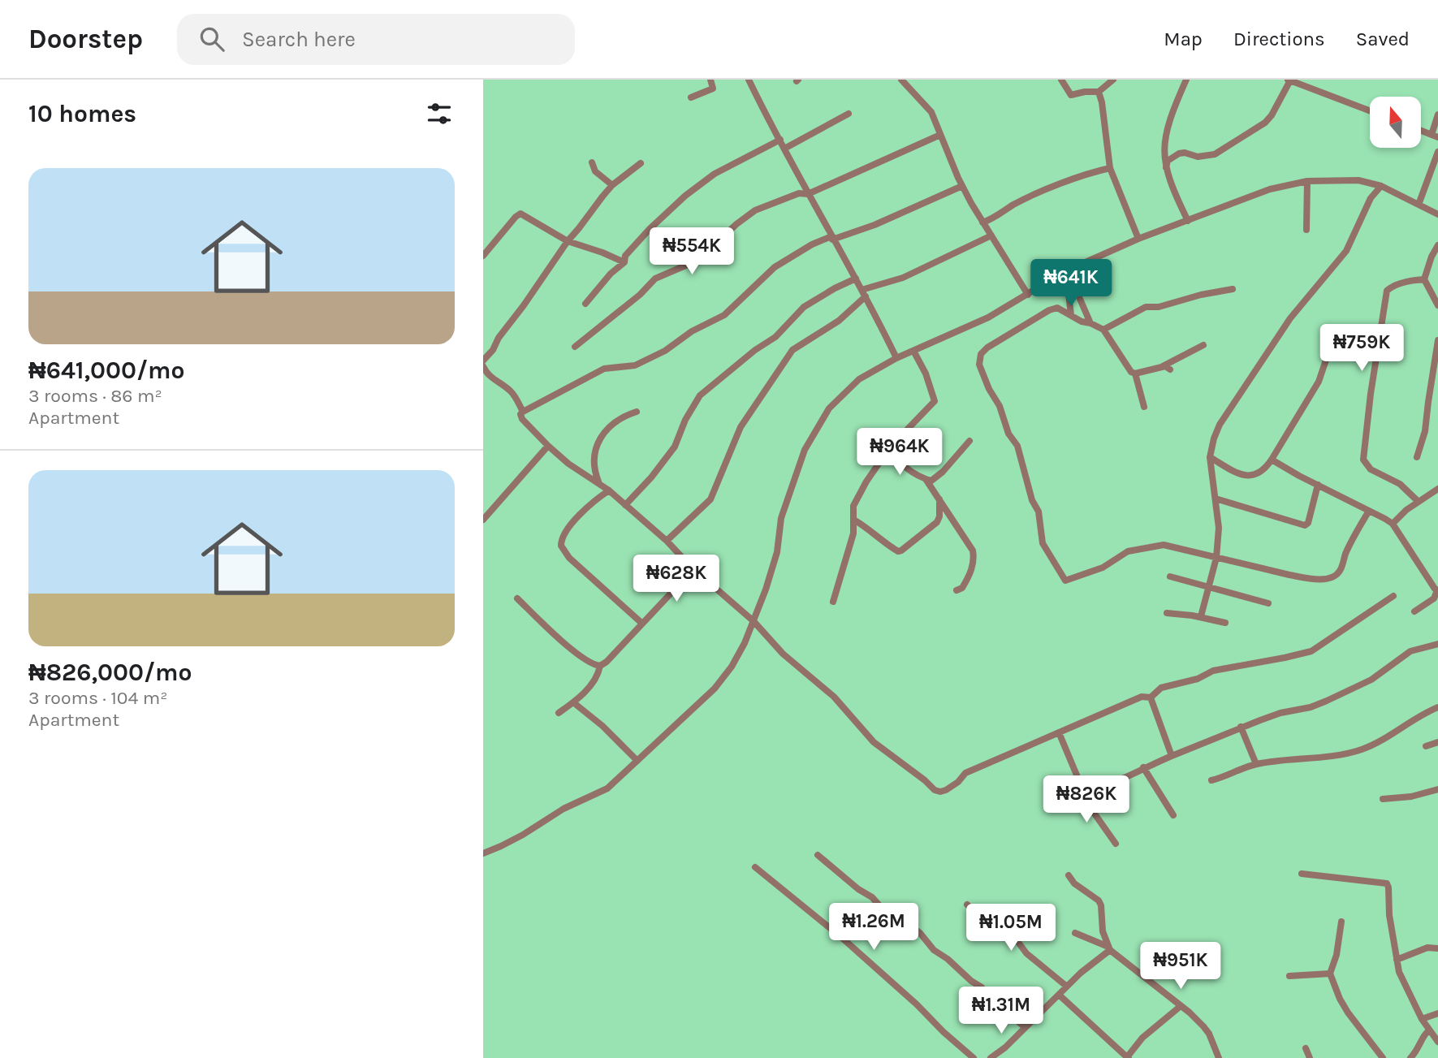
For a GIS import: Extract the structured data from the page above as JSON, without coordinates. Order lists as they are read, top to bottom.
{
  "north": "top",
  "page": {
    "header": "Doorstep",
    "search": "Search here",
    "nav": ["Map", "Directions", "Saved"],
    "heading": "10 homes",
    "list": [
      {
        "name": "₦641,000/mo",
        "note": "3 rooms · 86 m² · Apartment"
      },
      {
        "name": "₦826,000/mo",
        "note": "3 rooms · 104 m² · Apartment"
      }
    ],
    "price": [
      "₦554K",
      "₦641K",
      "₦759K",
      "₦964K",
      "₦628K",
      "₦826K",
      "₦1.26M",
      "₦1.05M",
      "₦951K",
      "₦1.31M"
    ]
  }
}
